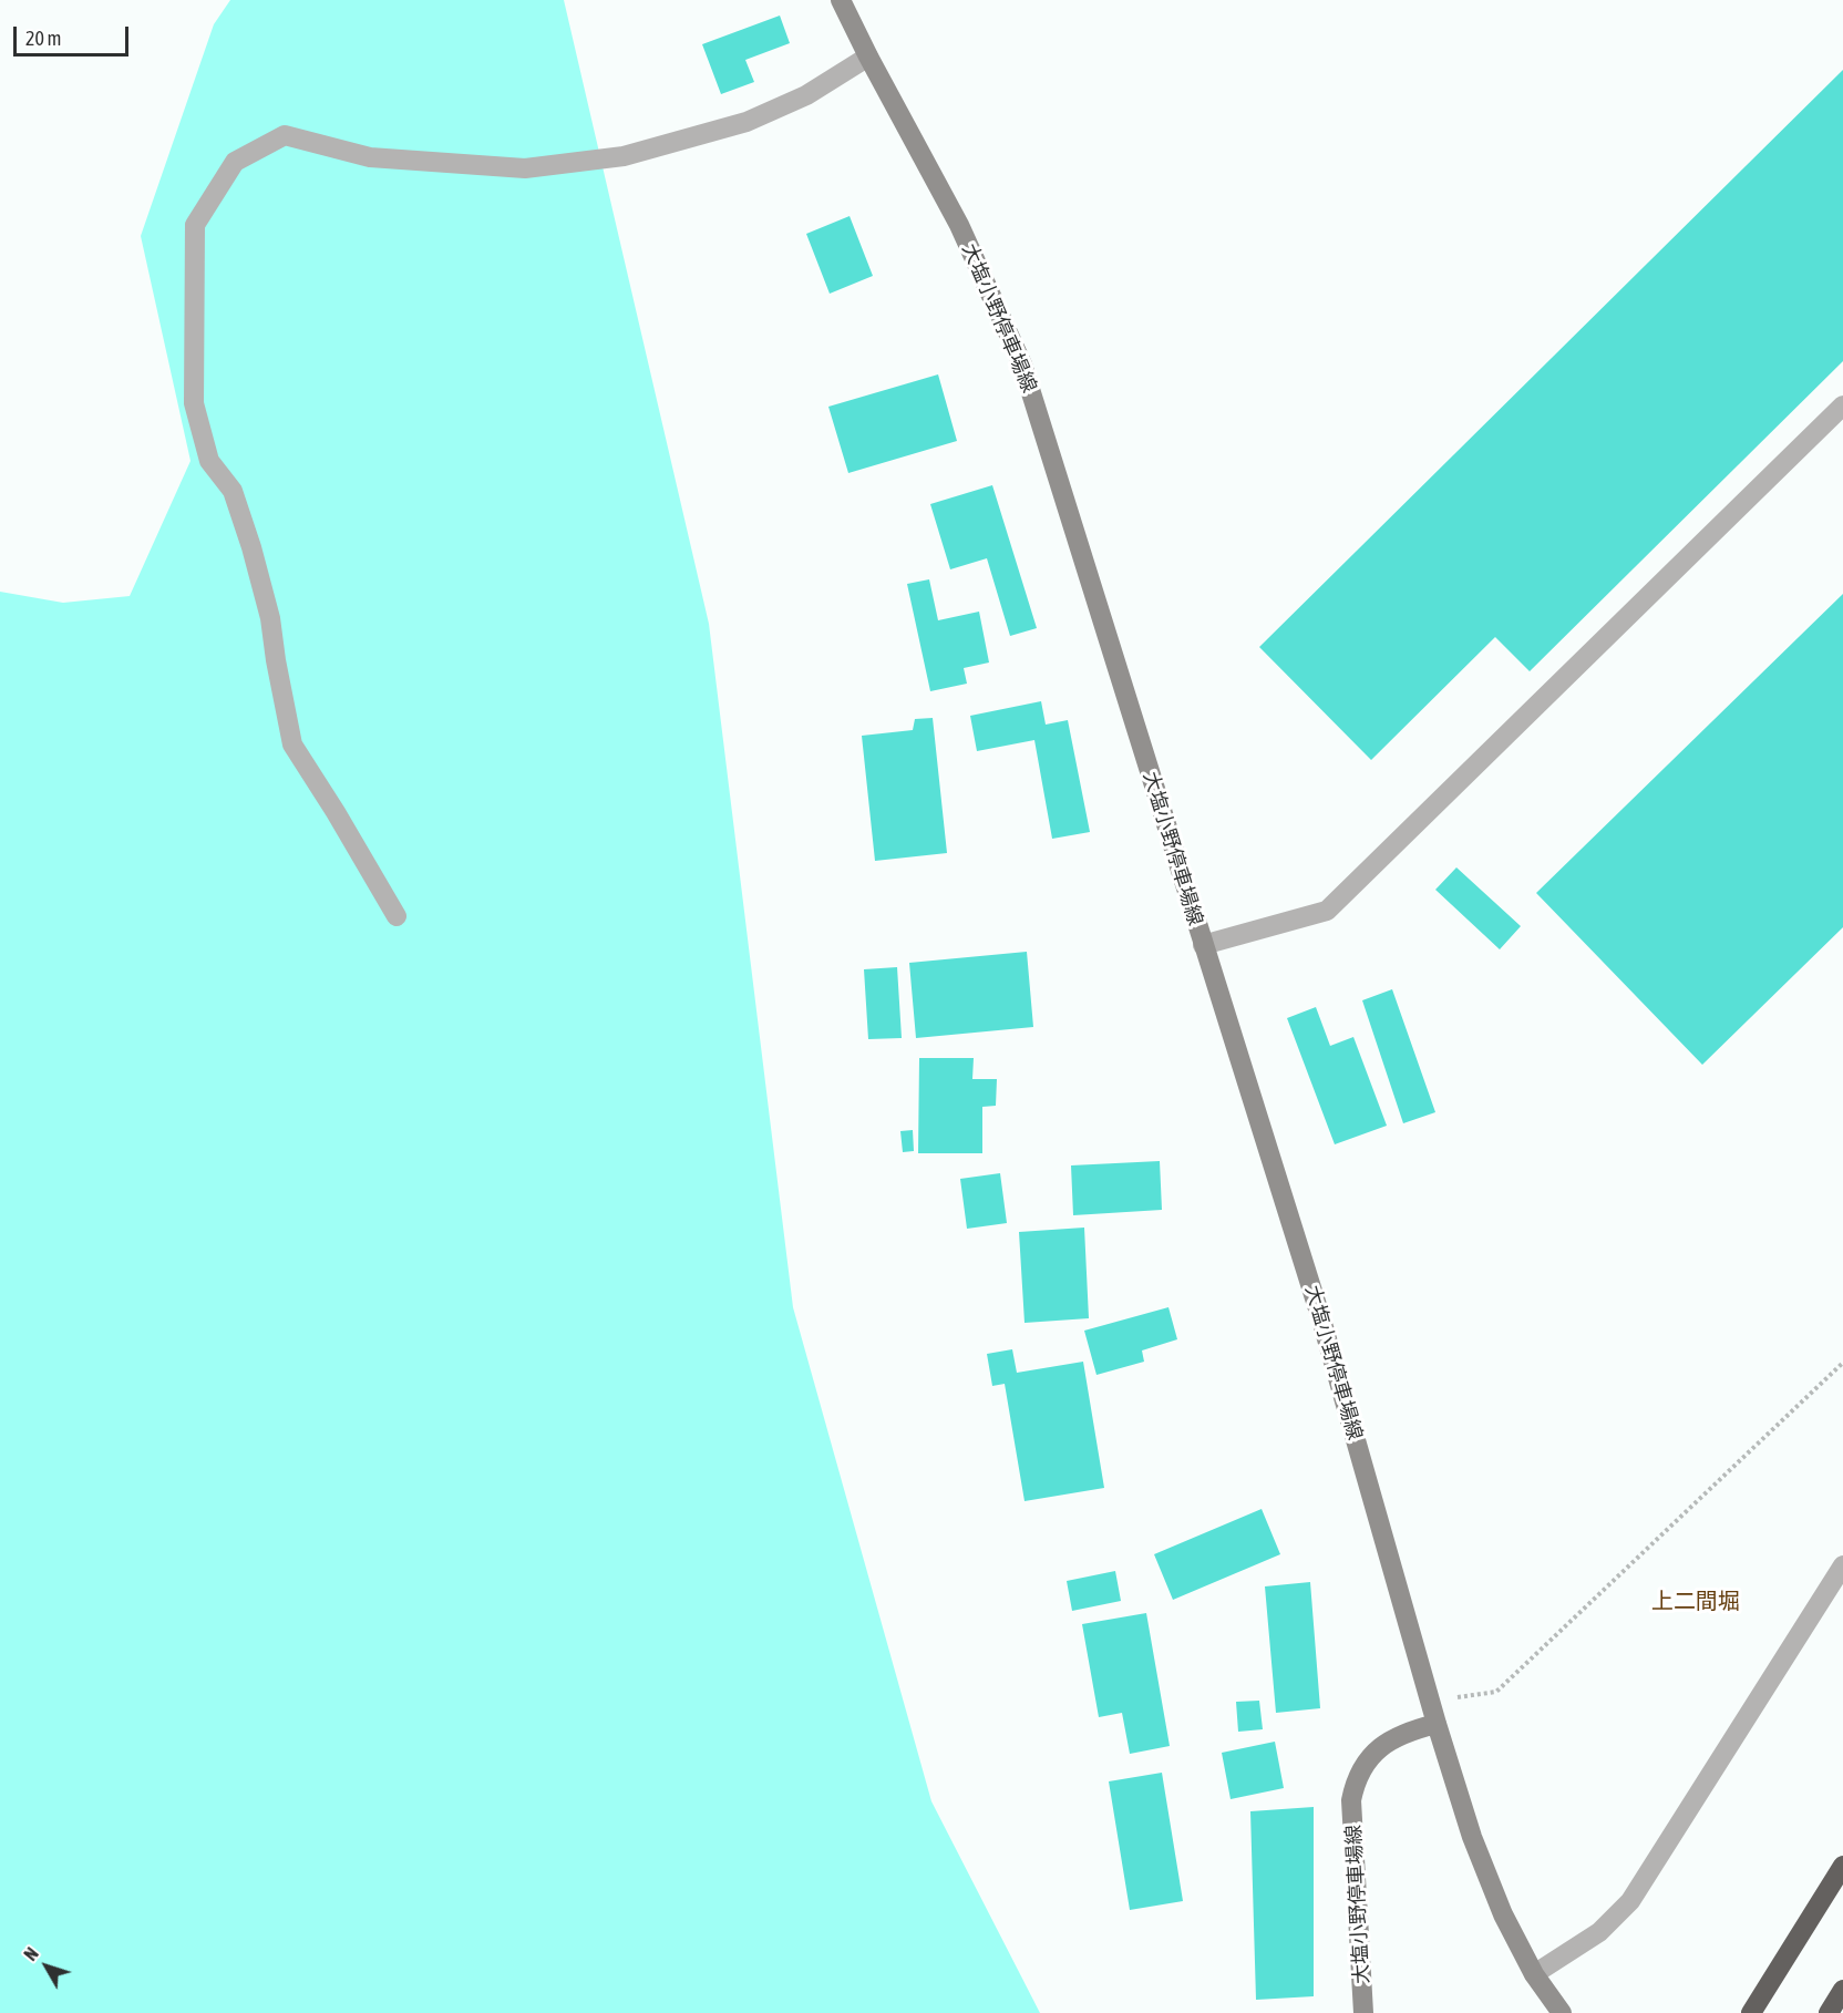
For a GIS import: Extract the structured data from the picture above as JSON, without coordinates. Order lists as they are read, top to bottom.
{
  "streets": {
    "main road": ["大塩小野停車場線"]
  },
  "districts": ["上二間堀"],
  "scale_bar": "20 m",
  "north": "top left"
}
